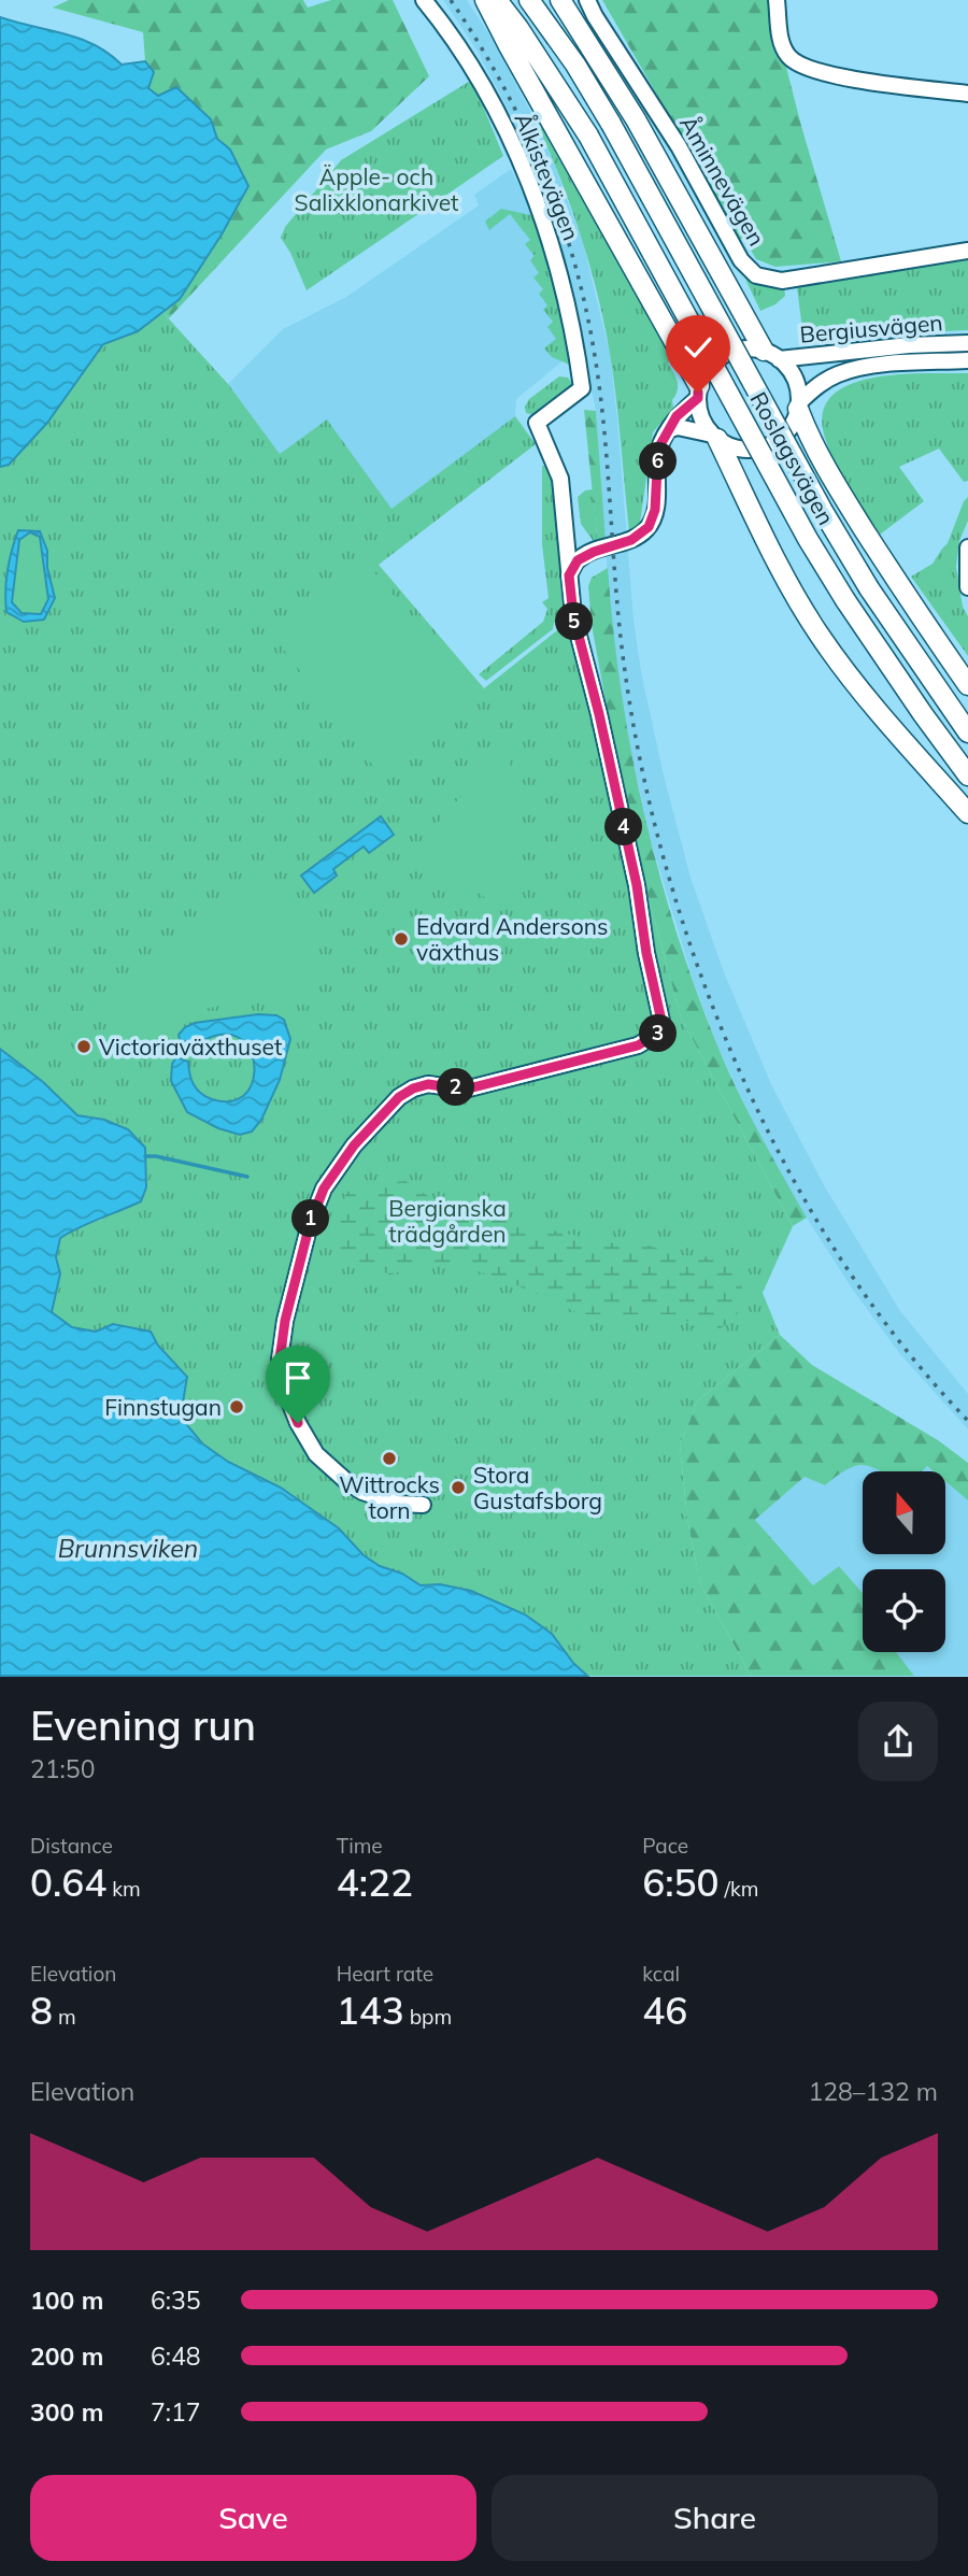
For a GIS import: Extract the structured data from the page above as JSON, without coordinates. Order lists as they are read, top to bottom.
{
  "streets": {
    "main road": ["Roslagsvägen"],
    "street": ["Ålkistevägen", "Åminnevägen", "Bergiusvägen"]
  },
  "water": ["Brunnsviken"],
  "parks": ["Äpple- och Salixklonarkivet", "Bergianska trädgården"],
  "places": [
    "Edvard Andersons växthus",
    "Victoriaväxthuset",
    "Finnstugan",
    "Wittrocks torn",
    "Stora Gustafsborg"
  ],
  "north": "top",
  "page": {
    "pins": [
      "6",
      "5",
      "4",
      "3",
      "2",
      "1"
    ],
    "heading": ["Evening run", "21:50"],
    "stats": [
      ["Distance", "0.64 km"],
      ["Time", "4:22"],
      ["Pace", "6:50 /km"],
      ["Elevation", "8 m"],
      ["Heart rate", "143 bpm"],
      ["kcal", "46"]
    ],
    "chart": ["Elevation", "128–132 m"],
    "list": [
      {
        "name": "100 m",
        "note": "6:35"
      },
      {
        "name": "200 m",
        "note": "6:48"
      },
      {
        "name": "300 m",
        "note": "7:17"
      }
    ],
    "buttons": ["Save", "Share"]
  }
}
